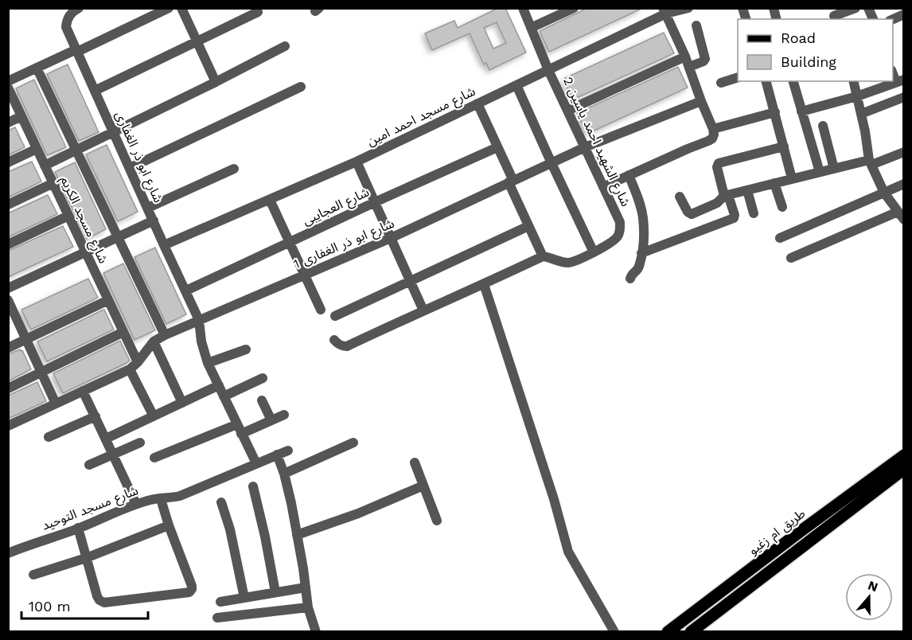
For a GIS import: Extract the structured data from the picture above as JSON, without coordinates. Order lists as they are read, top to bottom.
{
  "streets": {
    "main road": ["طريق ام زغيو"],
    "street": [
      "شارع مسجد احمد امين",
      "شارع الشهيد احمد ياسين 2",
      "شارع ابو ذر الغفارى",
      "شارع العجايبى",
      "شارع مسجد الكريم",
      "شارع ابو ذر الغفارى 1",
      "شارع مسجد التوحيد"
    ]
  },
  "crossings": [
    ["شارع مسجد احمد امين", "شارع الشهيد احمد ياسين 2"],
    ["شارع مسجد احمد امين", "شارع ابو ذر الغفارى"],
    ["شارع الشهيد احمد ياسين 2", "شارع ابو ذر الغفارى 1"],
    ["شارع ابو ذر الغفارى", "شارع العجايبى"],
    ["شارع ابو ذر الغفارى", "شارع ابو ذر الغفارى 1"],
    ["شارع ابو ذر الغفارى", "شارع مسجد التوحيد"],
    ["شارع مسجد الكريم", "شارع ابو ذر الغفارى 1"]
  ],
  "legend": ["Road", "Building"],
  "scale_bar": "100 m",
  "north": "top"
}
